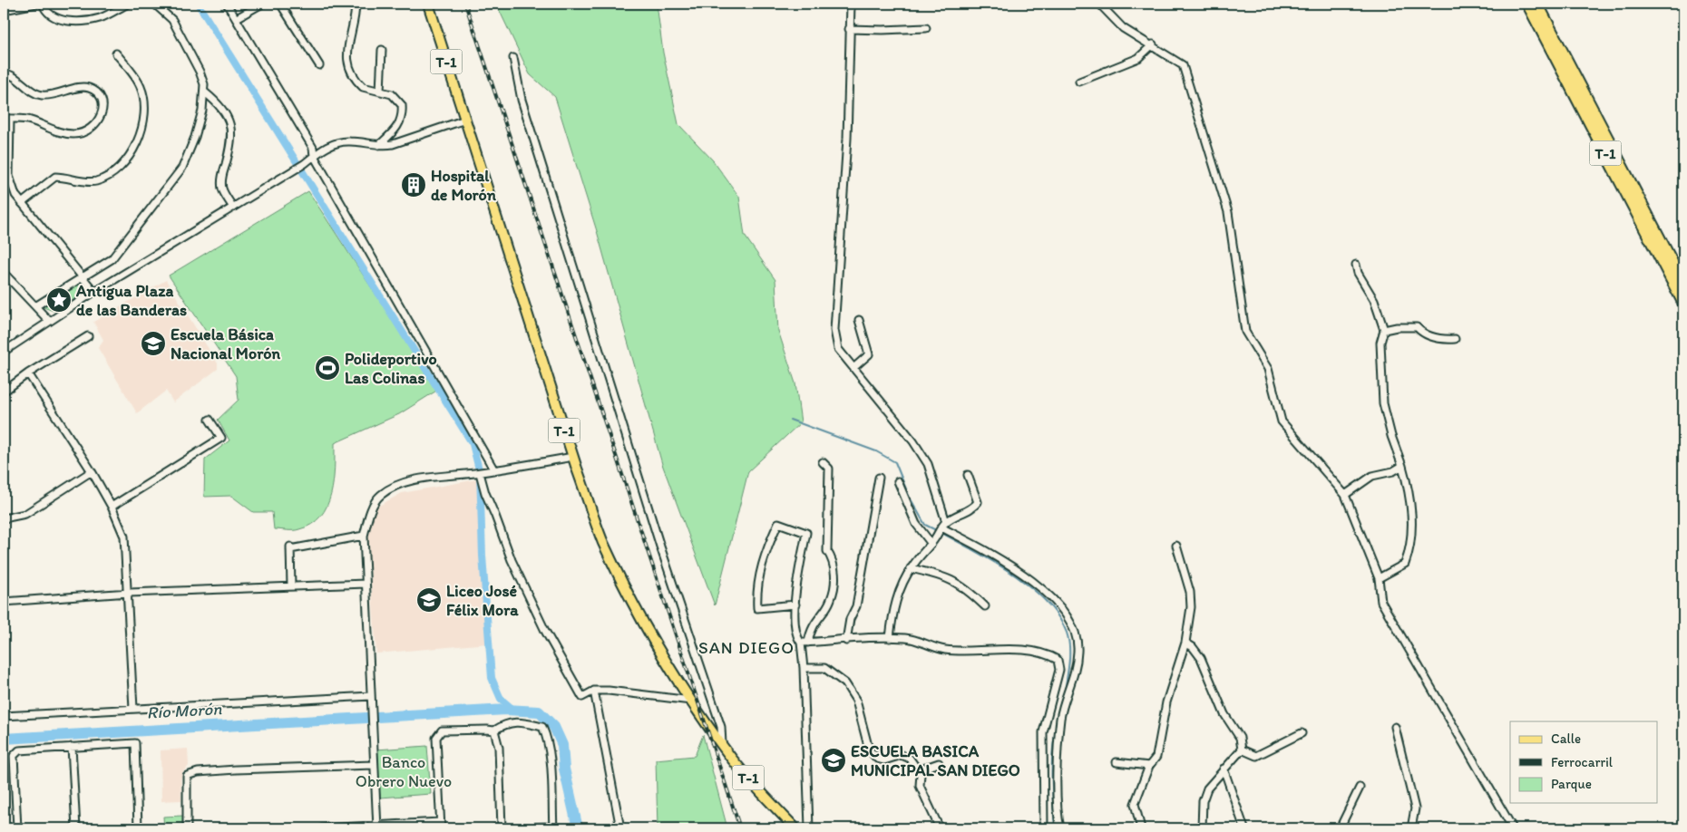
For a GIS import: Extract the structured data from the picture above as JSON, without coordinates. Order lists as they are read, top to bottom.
{
  "streets": {
    "highway": ["T-1"]
  },
  "districts": ["SAN DIEGO"],
  "water": ["Río Morón"],
  "parks": ["Banco Obrero Nuevo"],
  "places": {
    "building": ["Hospital de Morón"],
    "place": ["Antigua Plaza de las Banderas"],
    "school or university": ["Escuela Básica Nacional Morón", "Liceo José Félix Mora", "ESCUELA BASICA MUNICIPAL SAN DIEGO"],
    "sports": ["Polideportivo Las Colinas"]
  },
  "legend": ["Calle", "Ferrocarril", "Parque"]
}
